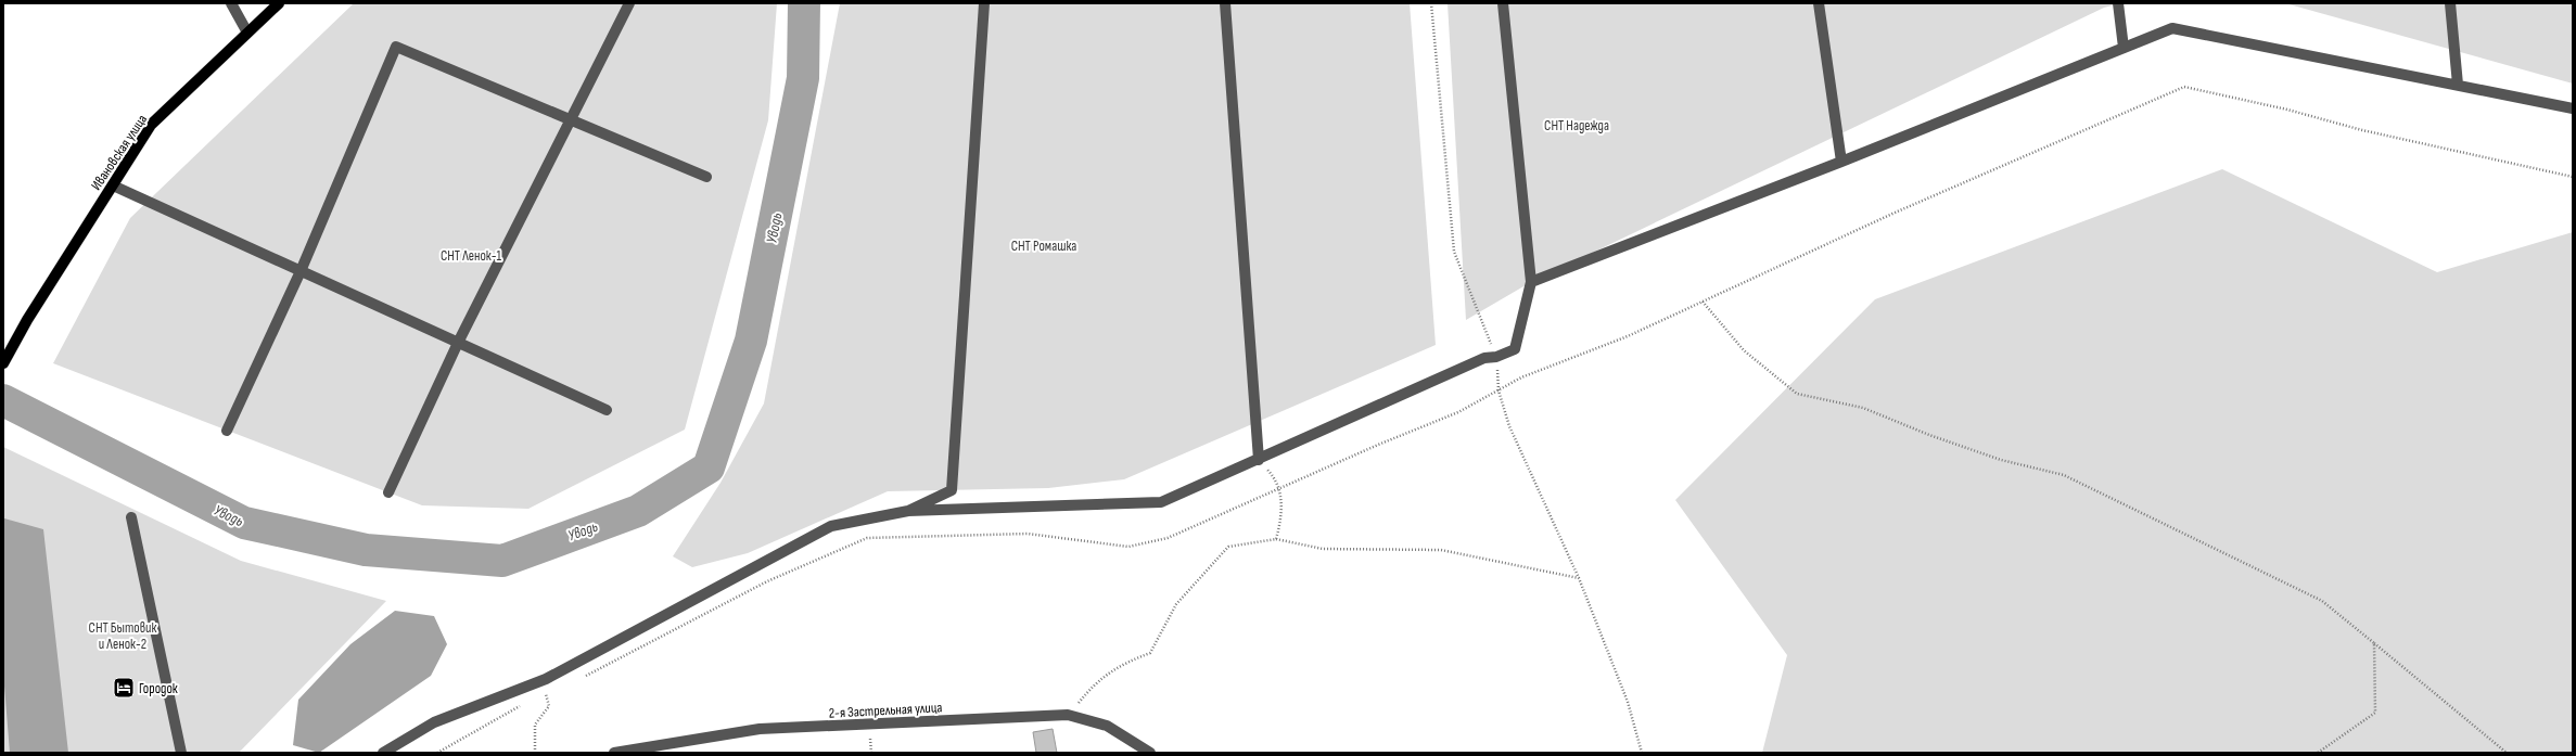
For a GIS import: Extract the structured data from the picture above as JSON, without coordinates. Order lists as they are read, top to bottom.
{
  "streets": {
    "main road": ["Ивановская улица"],
    "street": ["2-я Застрельная улица"]
  },
  "water": ["Уводь"],
  "parks": [
    "СНТ Надежда",
    "СНТ Ромашка",
    "СНТ Ленок-1",
    "СНТ Бытовик и Ленок-2"
  ],
  "places": {
    "hotel": ["Городок"]
  }
}
